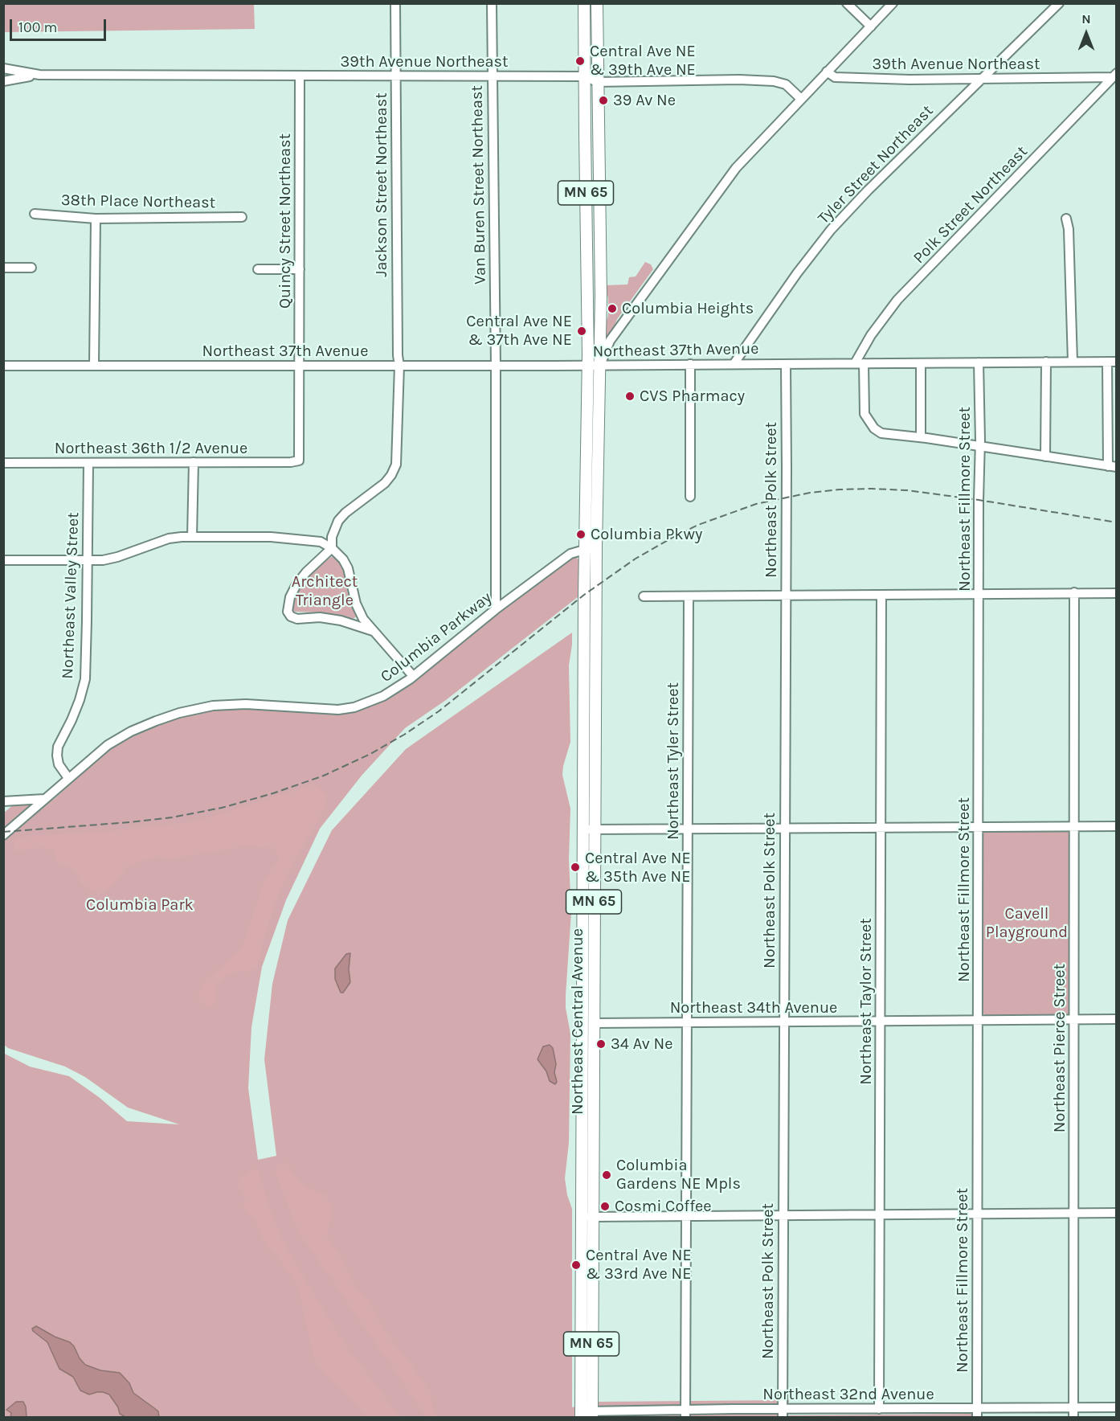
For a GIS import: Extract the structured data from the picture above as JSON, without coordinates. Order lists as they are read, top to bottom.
{
  "streets": {
    "main road": ["MN 65", "Northeast Central Avenue"],
    "street": [
      "39th Avenue Northeast",
      "Tyler Street Northeast",
      "Jackson Street Northeast",
      "Van Buren Street Northeast",
      "38th Place Northeast",
      "Polk Street Northeast",
      "Quincy Street Northeast",
      "Northeast 37th Avenue",
      "Northeast 36th 1/2 Avenue",
      "Northeast Fillmore Street",
      "Northeast Polk Street",
      "Northeast Valley Street",
      "Columbia Parkway",
      "Northeast Tyler Street",
      "Northeast Taylor Street",
      "Northeast 34th Avenue",
      "Northeast Pierce Street",
      "Northeast 32nd Avenue"
    ]
  },
  "crossings": [
    ["39th Avenue Northeast", "Tyler Street Northeast"],
    ["39th Avenue Northeast", "Jackson Street Northeast"],
    ["39th Avenue Northeast", "Van Buren Street Northeast"],
    ["39th Avenue Northeast", "MN 65"],
    ["39th Avenue Northeast", "Polk Street Northeast"],
    ["39th Avenue Northeast", "Quincy Street Northeast"],
    ["Tyler Street Northeast", "Northeast 37th Avenue"],
    ["Jackson Street Northeast", "Northeast 37th Avenue"],
    ["Van Buren Street Northeast", "Northeast 37th Avenue"],
    ["Van Buren Street Northeast", "Columbia Parkway"],
    ["MN 65", "Northeast 37th Avenue"],
    ["MN 65", "Northeast Central Avenue"],
    ["Polk Street Northeast", "Northeast 37th Avenue"],
    ["Quincy Street Northeast", "Northeast 37th Avenue"],
    ["Quincy Street Northeast", "Northeast 36th 1/2 Avenue"],
    ["Northeast 37th Avenue", "Northeast Fillmore Street"],
    ["Northeast 37th Avenue", "Northeast Polk Street"],
    ["Northeast 37th Avenue", "Northeast Central Avenue"],
    ["Northeast 36th 1/2 Avenue", "Northeast Valley Street"],
    ["Northeast Fillmore Street", "Northeast 34th Avenue"],
    ["Northeast Fillmore Street", "Northeast 32nd Avenue"],
    ["Northeast Polk Street", "Northeast 34th Avenue"],
    ["Northeast Polk Street", "Northeast 32nd Avenue"],
    ["Northeast Valley Street", "Columbia Parkway"],
    ["Columbia Parkway", "Northeast Central Avenue"],
    ["Northeast Tyler Street", "Northeast 34th Avenue"],
    ["Northeast Tyler Street", "Northeast 32nd Avenue"],
    ["Northeast Taylor Street", "Northeast 34th Avenue"],
    ["Northeast Taylor Street", "Northeast 32nd Avenue"],
    ["Northeast 34th Avenue", "Northeast Central Avenue"],
    ["Northeast 34th Avenue", "Northeast Pierce Street"],
    ["Northeast Central Avenue", "Northeast 32nd Avenue"],
    ["Northeast Pierce Street", "Northeast 32nd Avenue"]
  ],
  "parks": ["Architect Triangle", "Columbia Park", "Cavell Playground"],
  "places": [
    "Central Ave NE & 39th Ave NE",
    "39 Av Ne",
    "Columbia Heights",
    "Central Ave NE & 37th Ave NE",
    "CVS Pharmacy",
    "Columbia Pkwy",
    "Central Ave NE & 35th Ave NE",
    "34 Av Ne",
    "Columbia Gardens NE Mpls",
    "Cosmi Coffee",
    "Central Ave NE & 33rd Ave NE"
  ],
  "scale_bar": "100 m",
  "north": "top"
}
